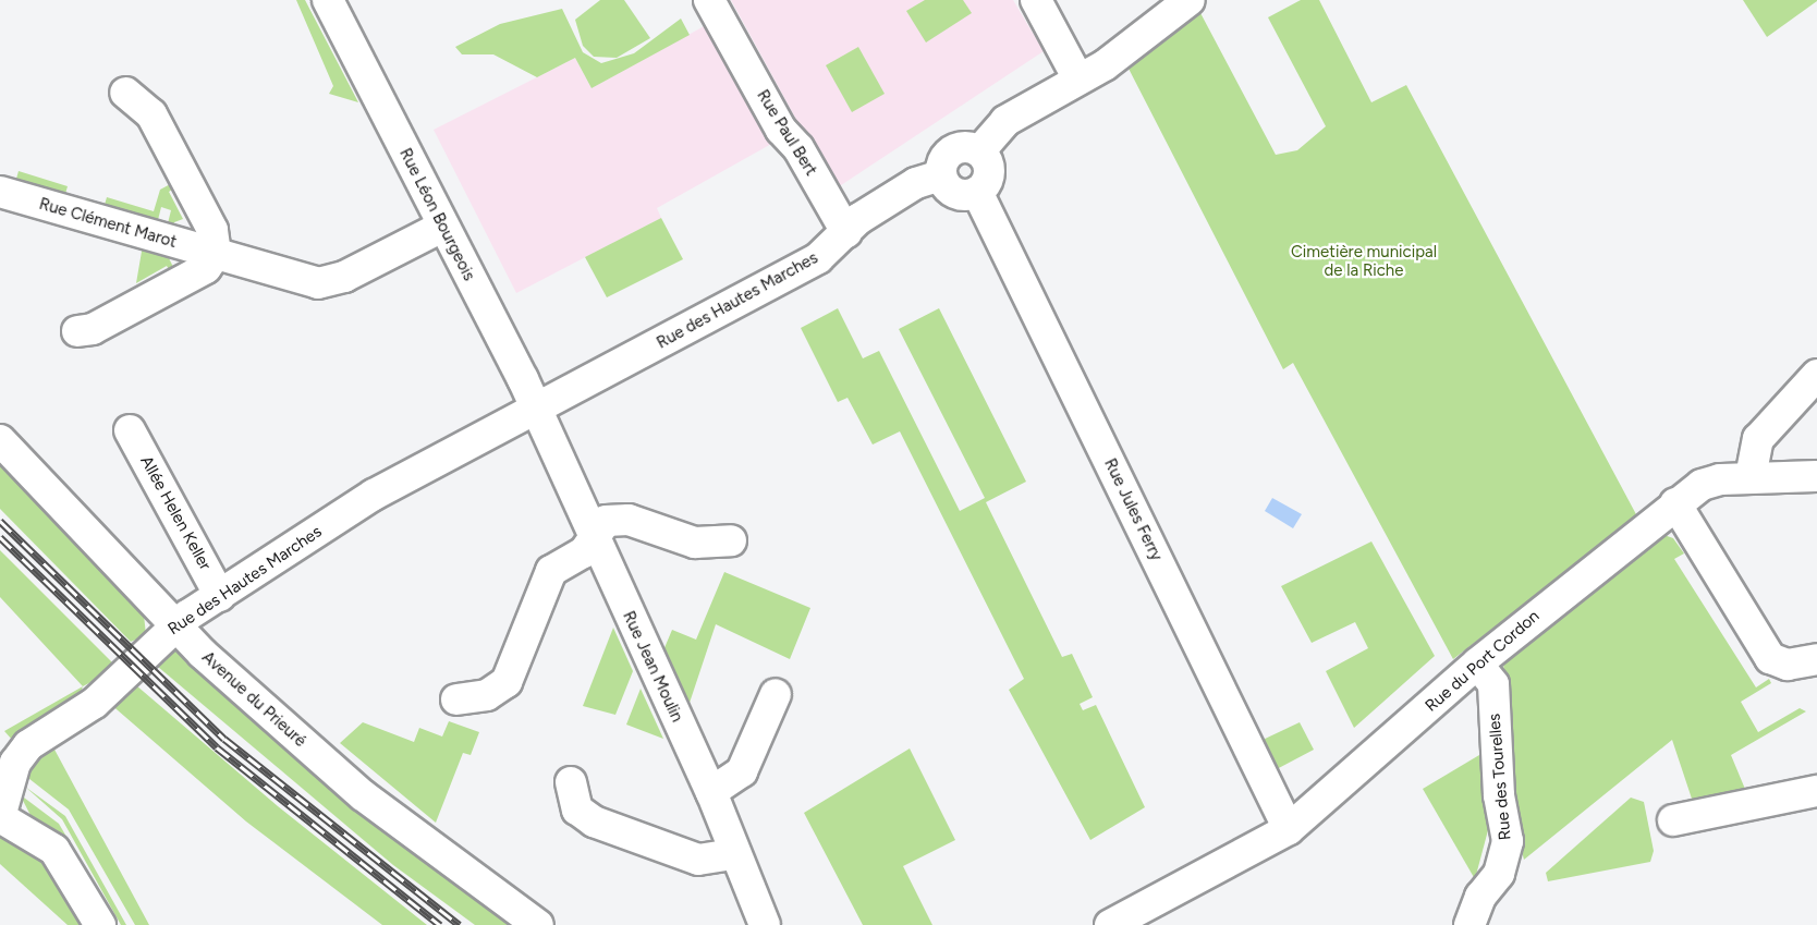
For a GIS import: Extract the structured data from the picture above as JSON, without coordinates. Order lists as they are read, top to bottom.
{
  "streets": {
    "street": [
      "Rue Paul Bert",
      "Rue Léon Bourgeois",
      "Rue Clément Marot",
      "Rue des Hautes Marches",
      "Rue Jules Ferry",
      "Allée Helen Keller",
      "Rue du Port Cordon",
      "Rue Jean Moulin",
      "Avenue du Prieuré",
      "Rue des Tourelles"
    ]
  },
  "crossings": [
    ["Rue Paul Bert", "Rue des Hautes Marches"],
    ["Rue Léon Bourgeois", "Rue Clément Marot"],
    ["Rue Léon Bourgeois", "Rue des Hautes Marches"],
    ["Rue Léon Bourgeois", "Rue Jean Moulin"],
    ["Rue des Hautes Marches", "Rue Jules Ferry"],
    ["Rue des Hautes Marches", "Allée Helen Keller"],
    ["Rue des Hautes Marches", "Rue Jean Moulin"],
    ["Rue des Hautes Marches", "Avenue du Prieuré"],
    ["Rue Jules Ferry", "Rue du Port Cordon"],
    ["Allée Helen Keller", "Avenue du Prieuré"],
    ["Rue du Port Cordon", "Rue des Tourelles"]
  ],
  "parks": ["Cimetière municipal de la Riche"]
}
